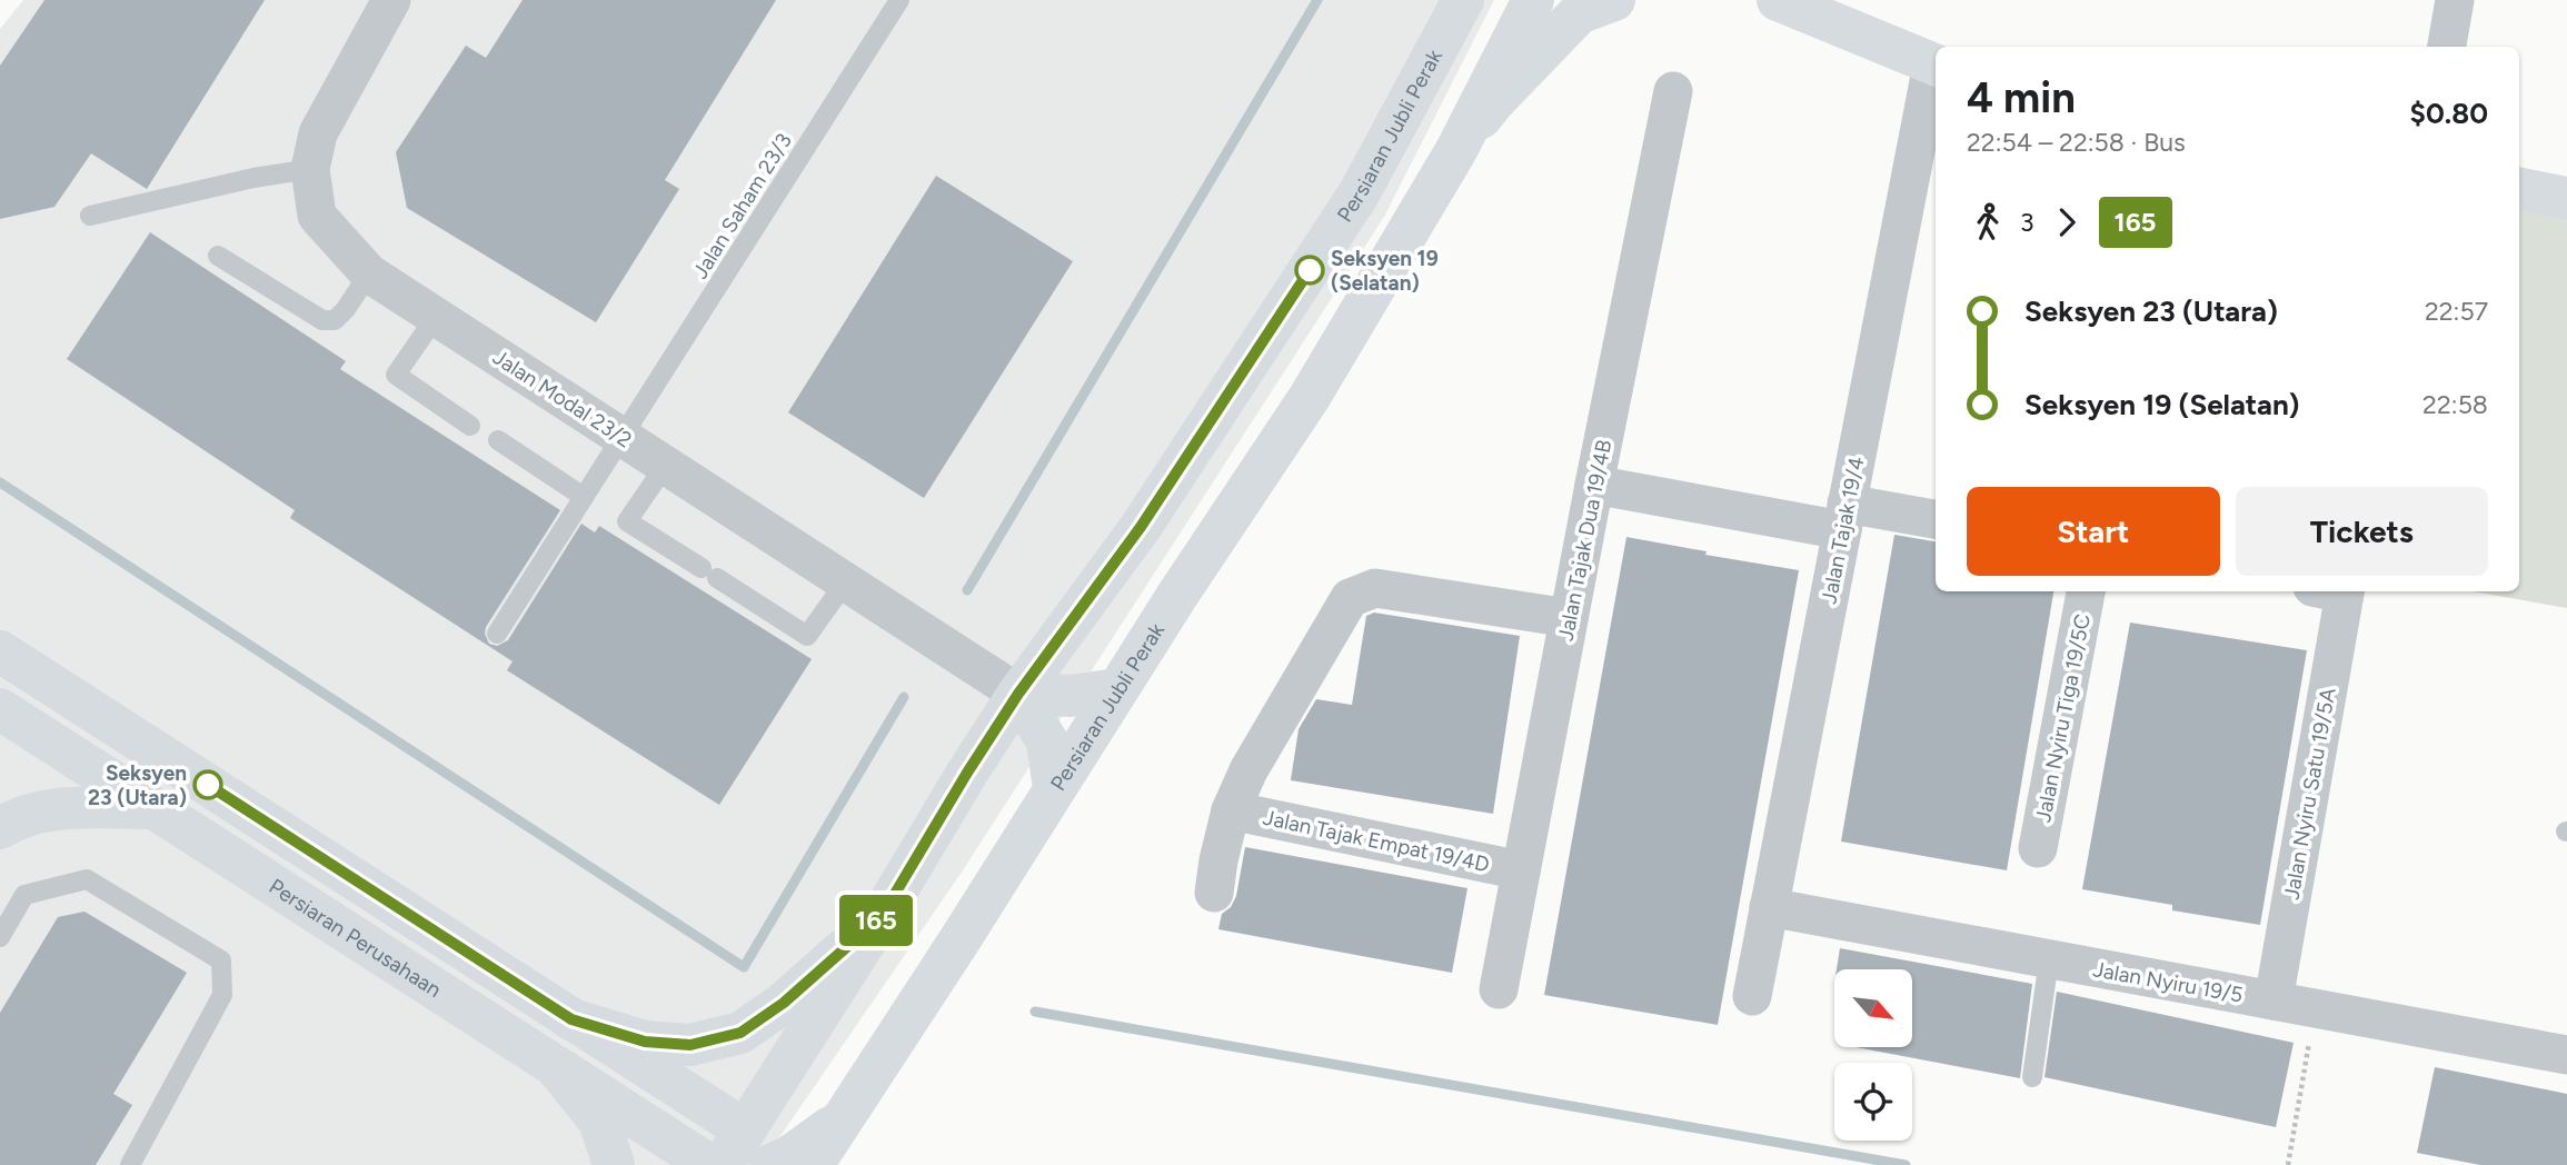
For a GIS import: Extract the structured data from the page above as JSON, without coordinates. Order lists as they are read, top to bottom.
{
  "streets": {
    "main road": ["Persiaran Jubli Perak", "Persiaran Perusahaan"],
    "street": [
      "Jalan Modal 23/2",
      "Jalan Tajak 19/4",
      "Jalan Tajak Dua 19/4B",
      "Jalan Nyiru Tiga 19/5C",
      "Jalan Nyiru Satu 19/5A",
      "Jalan Tajak Empat 19/4D",
      "Jalan Nyiru 19/5"
    ],
    "lane": ["Jalan Saham 23/3"]
  },
  "crossings": [
    ["Persiaran Jubli Perak", "Jalan Modal 23/2"],
    ["Jalan Saham 23/3", "Jalan Modal 23/2"],
    ["Jalan Tajak 19/4", "Jalan Nyiru 19/5"],
    ["Jalan Tajak Dua 19/4B", "Jalan Tajak Empat 19/4D"],
    ["Jalan Nyiru Satu 19/5A", "Jalan Nyiru 19/5"]
  ],
  "places": ["Seksyen 19 (Selatan)", "Seksyen 23 (Utara)"],
  "lines": ["bus line 165"],
  "north": "bottom right",
  "page": {
    "on_map": "165",
    "heading": ["4 min", "22:54 – 22:58 · Bus", "$0.80"],
    "legs": ["3", "165"],
    "list": [
      {
        "name": "Seksyen 23 (Utara)",
        "value": "22:57"
      },
      {
        "name": "Seksyen 19 (Selatan)",
        "value": "22:58"
      }
    ],
    "buttons": ["Start", "Tickets"]
  }
}
